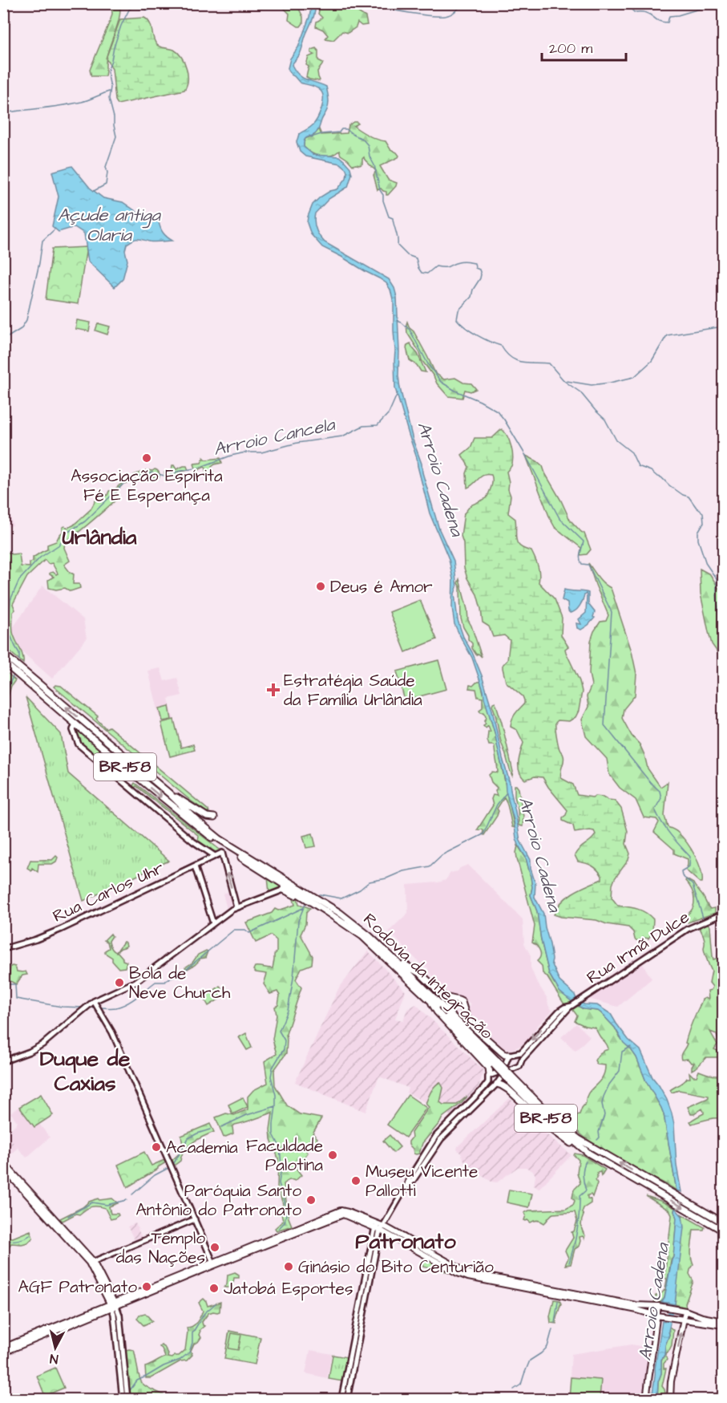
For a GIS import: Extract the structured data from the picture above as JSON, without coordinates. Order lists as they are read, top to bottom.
{
  "streets": {
    "highway": ["BR-158", "Rodovia da Integração"],
    "street": ["Rua Carlos Uhr", "Rua Irmã Dulce"]
  },
  "districts": ["Urlândia", "Duque de Caxias", "Patronato"],
  "water": ["Açude antiga Olaria", "Arroio Cancela", "Arroio Cadena"],
  "places": {
    "other": [
      "Associação Espírita Fé E Esperança",
      "Deus é Amor",
      "Bola de Neve Church",
      "Academia",
      "Faculdade Palotina",
      "Museu Vicente Pallotti",
      "Paróquia Santo Antônio do Patronato",
      "Templo das Nações",
      "Ginásio do Bito Centurião",
      "AGF Patronato",
      "Jatobá Esportes"
    ],
    "health": ["Estratégia Saúde da Família Urlândia"]
  },
  "scale_bar": "200 m",
  "north": "bottom"
}
